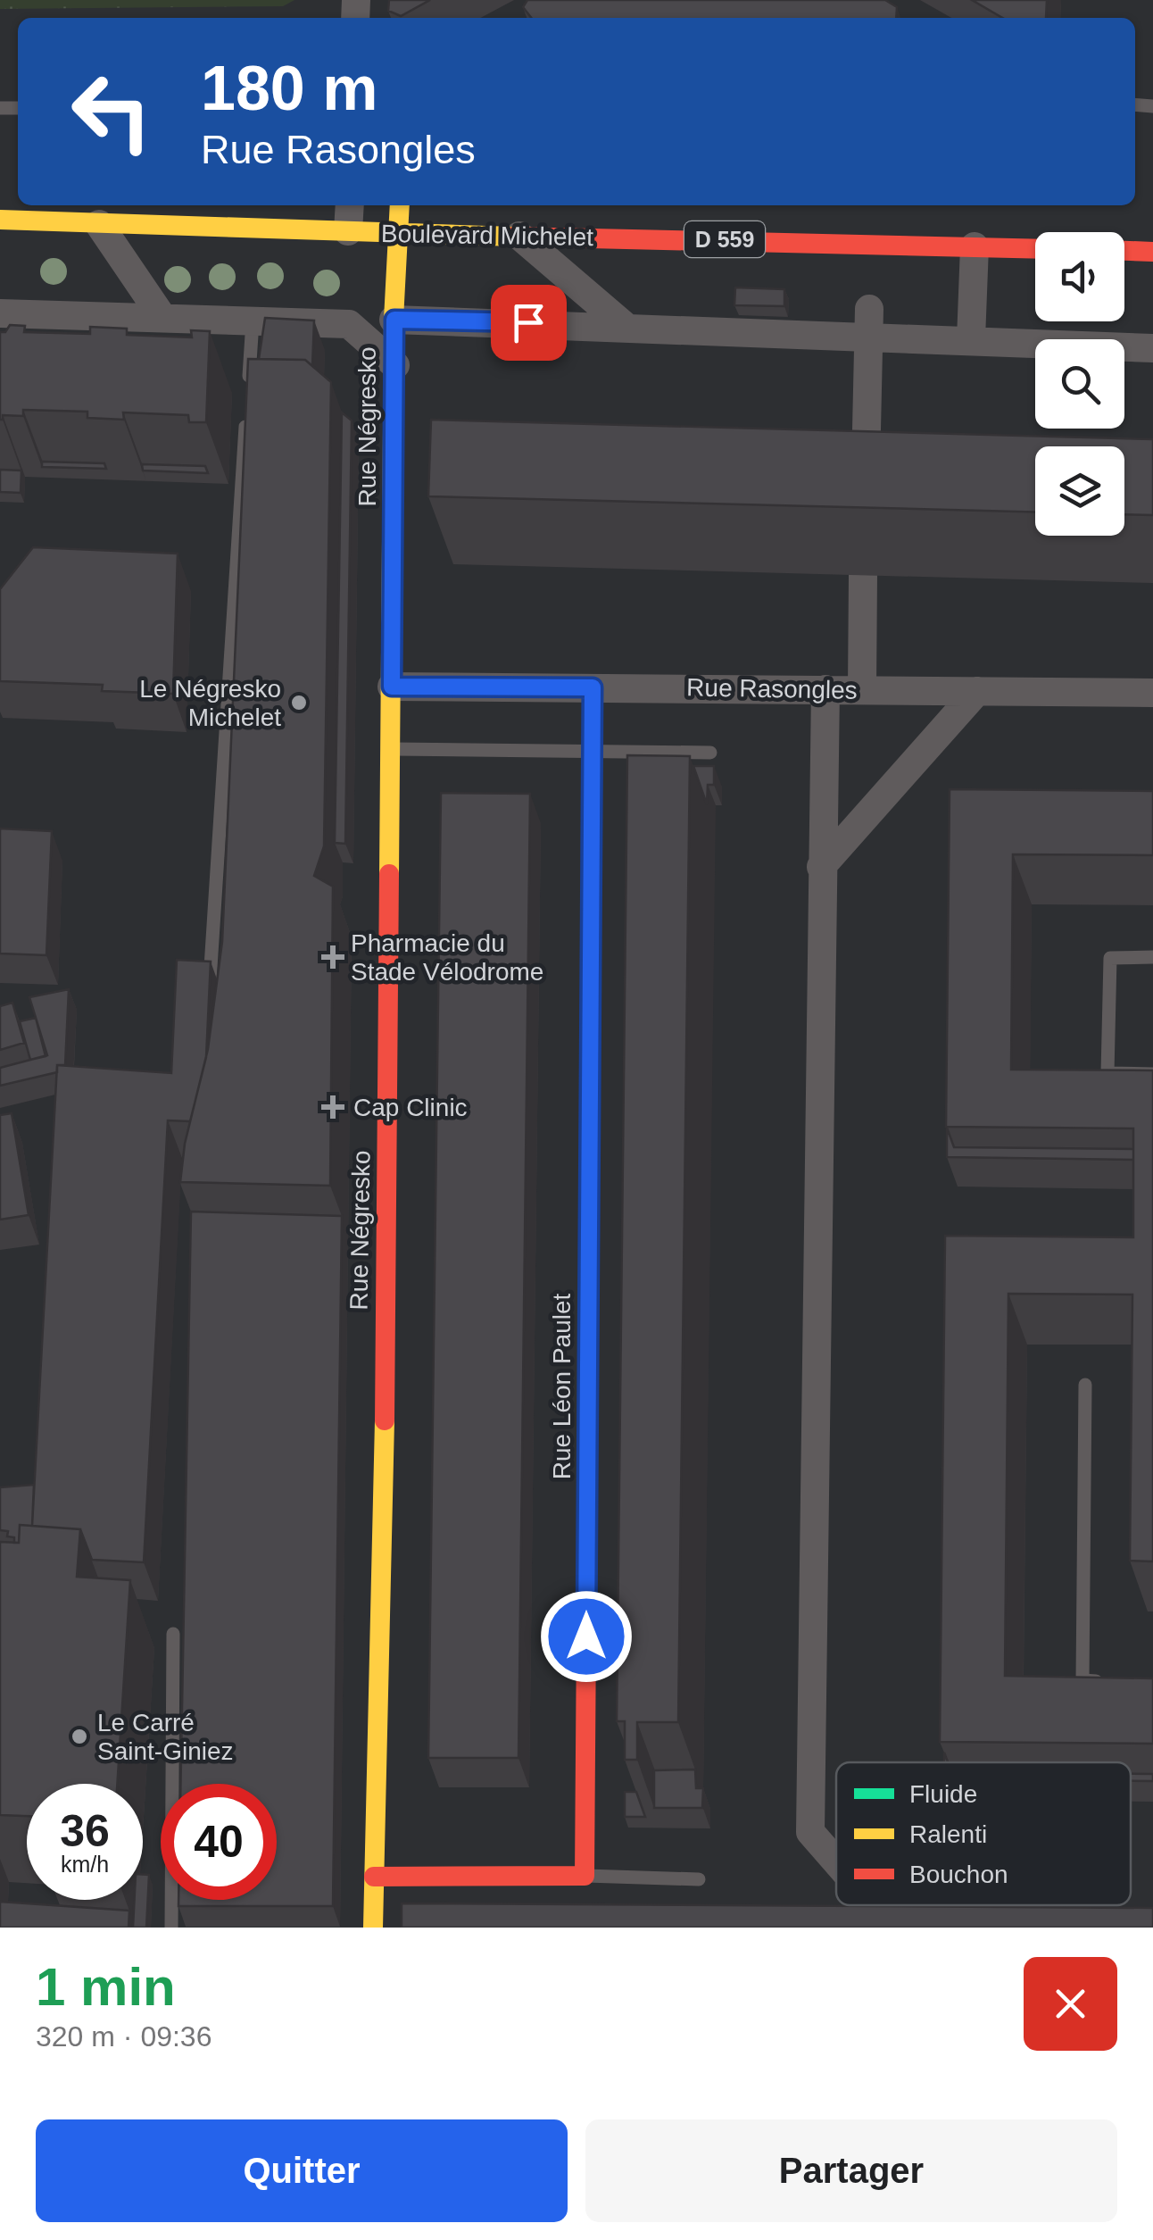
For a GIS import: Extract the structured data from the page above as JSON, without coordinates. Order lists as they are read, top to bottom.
{
  "streets": {
    "street": [
      "Boulevard Michelet",
      "D 559",
      "Rue Négresko",
      "Rue Rasongles",
      "Rue Léon Paulet"
    ]
  },
  "crossings": [
    ["Boulevard Michelet", "Rue Négresko"],
    ["Rue Négresko", "Rue Rasongles"],
    ["Rue Rasongles", "Rue Léon Paulet"]
  ],
  "places": {
    "other": ["Le Négresko Michelet", "Le Carré Saint-Giniez"],
    "health": ["Pharmacie du Stade Vélodrome", "Cap Clinic"]
  },
  "legend": ["Fluide", "Ralenti", "Bouchon"],
  "page": {
    "turn": ["180 m", "Rue Rasongles"],
    "speed": "36 km/h",
    "limit": "40",
    "heading": ["1 min", "320 m · 09:36"],
    "buttons": ["Quitter", "Partager"]
  }
}
